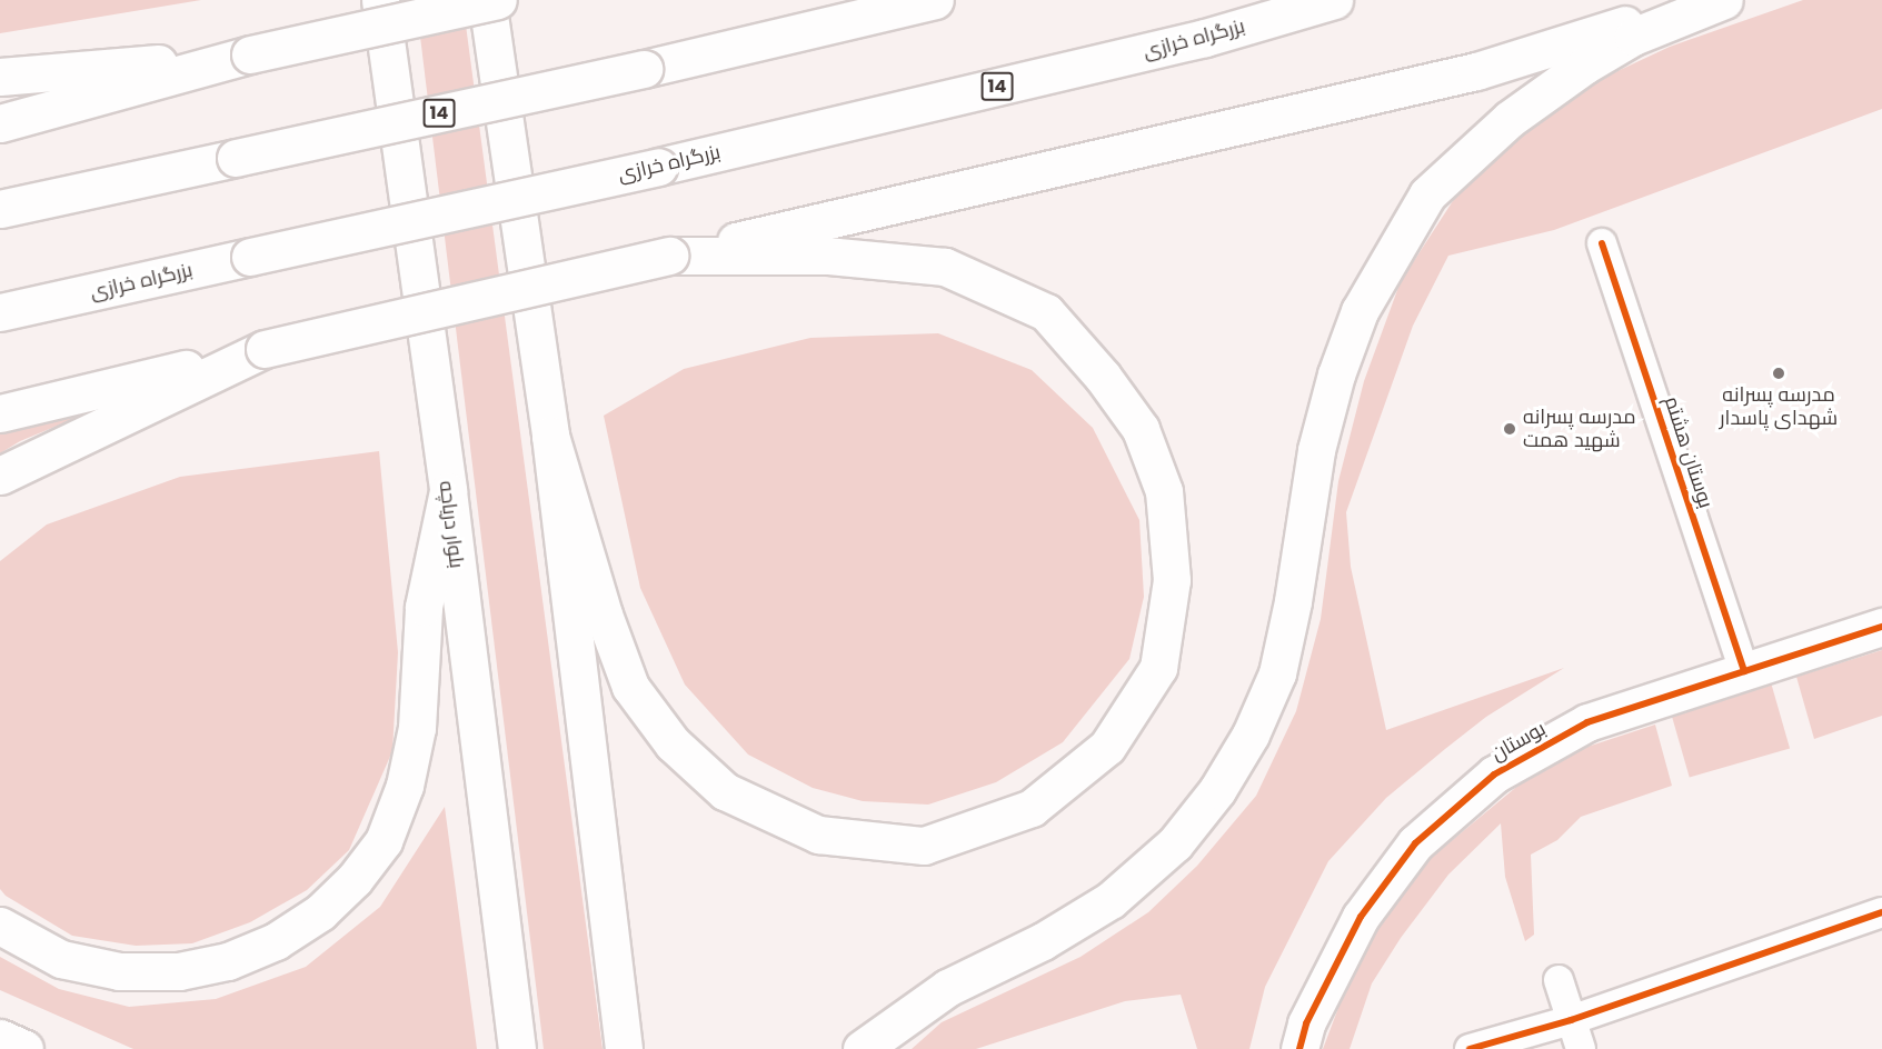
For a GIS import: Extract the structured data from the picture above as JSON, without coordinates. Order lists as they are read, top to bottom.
{
  "streets": {
    "main road": [
      "بزرگراه خرازی",
      "14",
      "بلوار دریاچه",
      "بوستان"
    ],
    "street": ["بوستان هشتم"]
  },
  "crossings": [
    ["بوستان هشتم", "بوستان"]
  ],
  "places": ["مدرسه پسرانه شهدای پاسدار", "مدرسه پسرانه شهید همت"]
}
